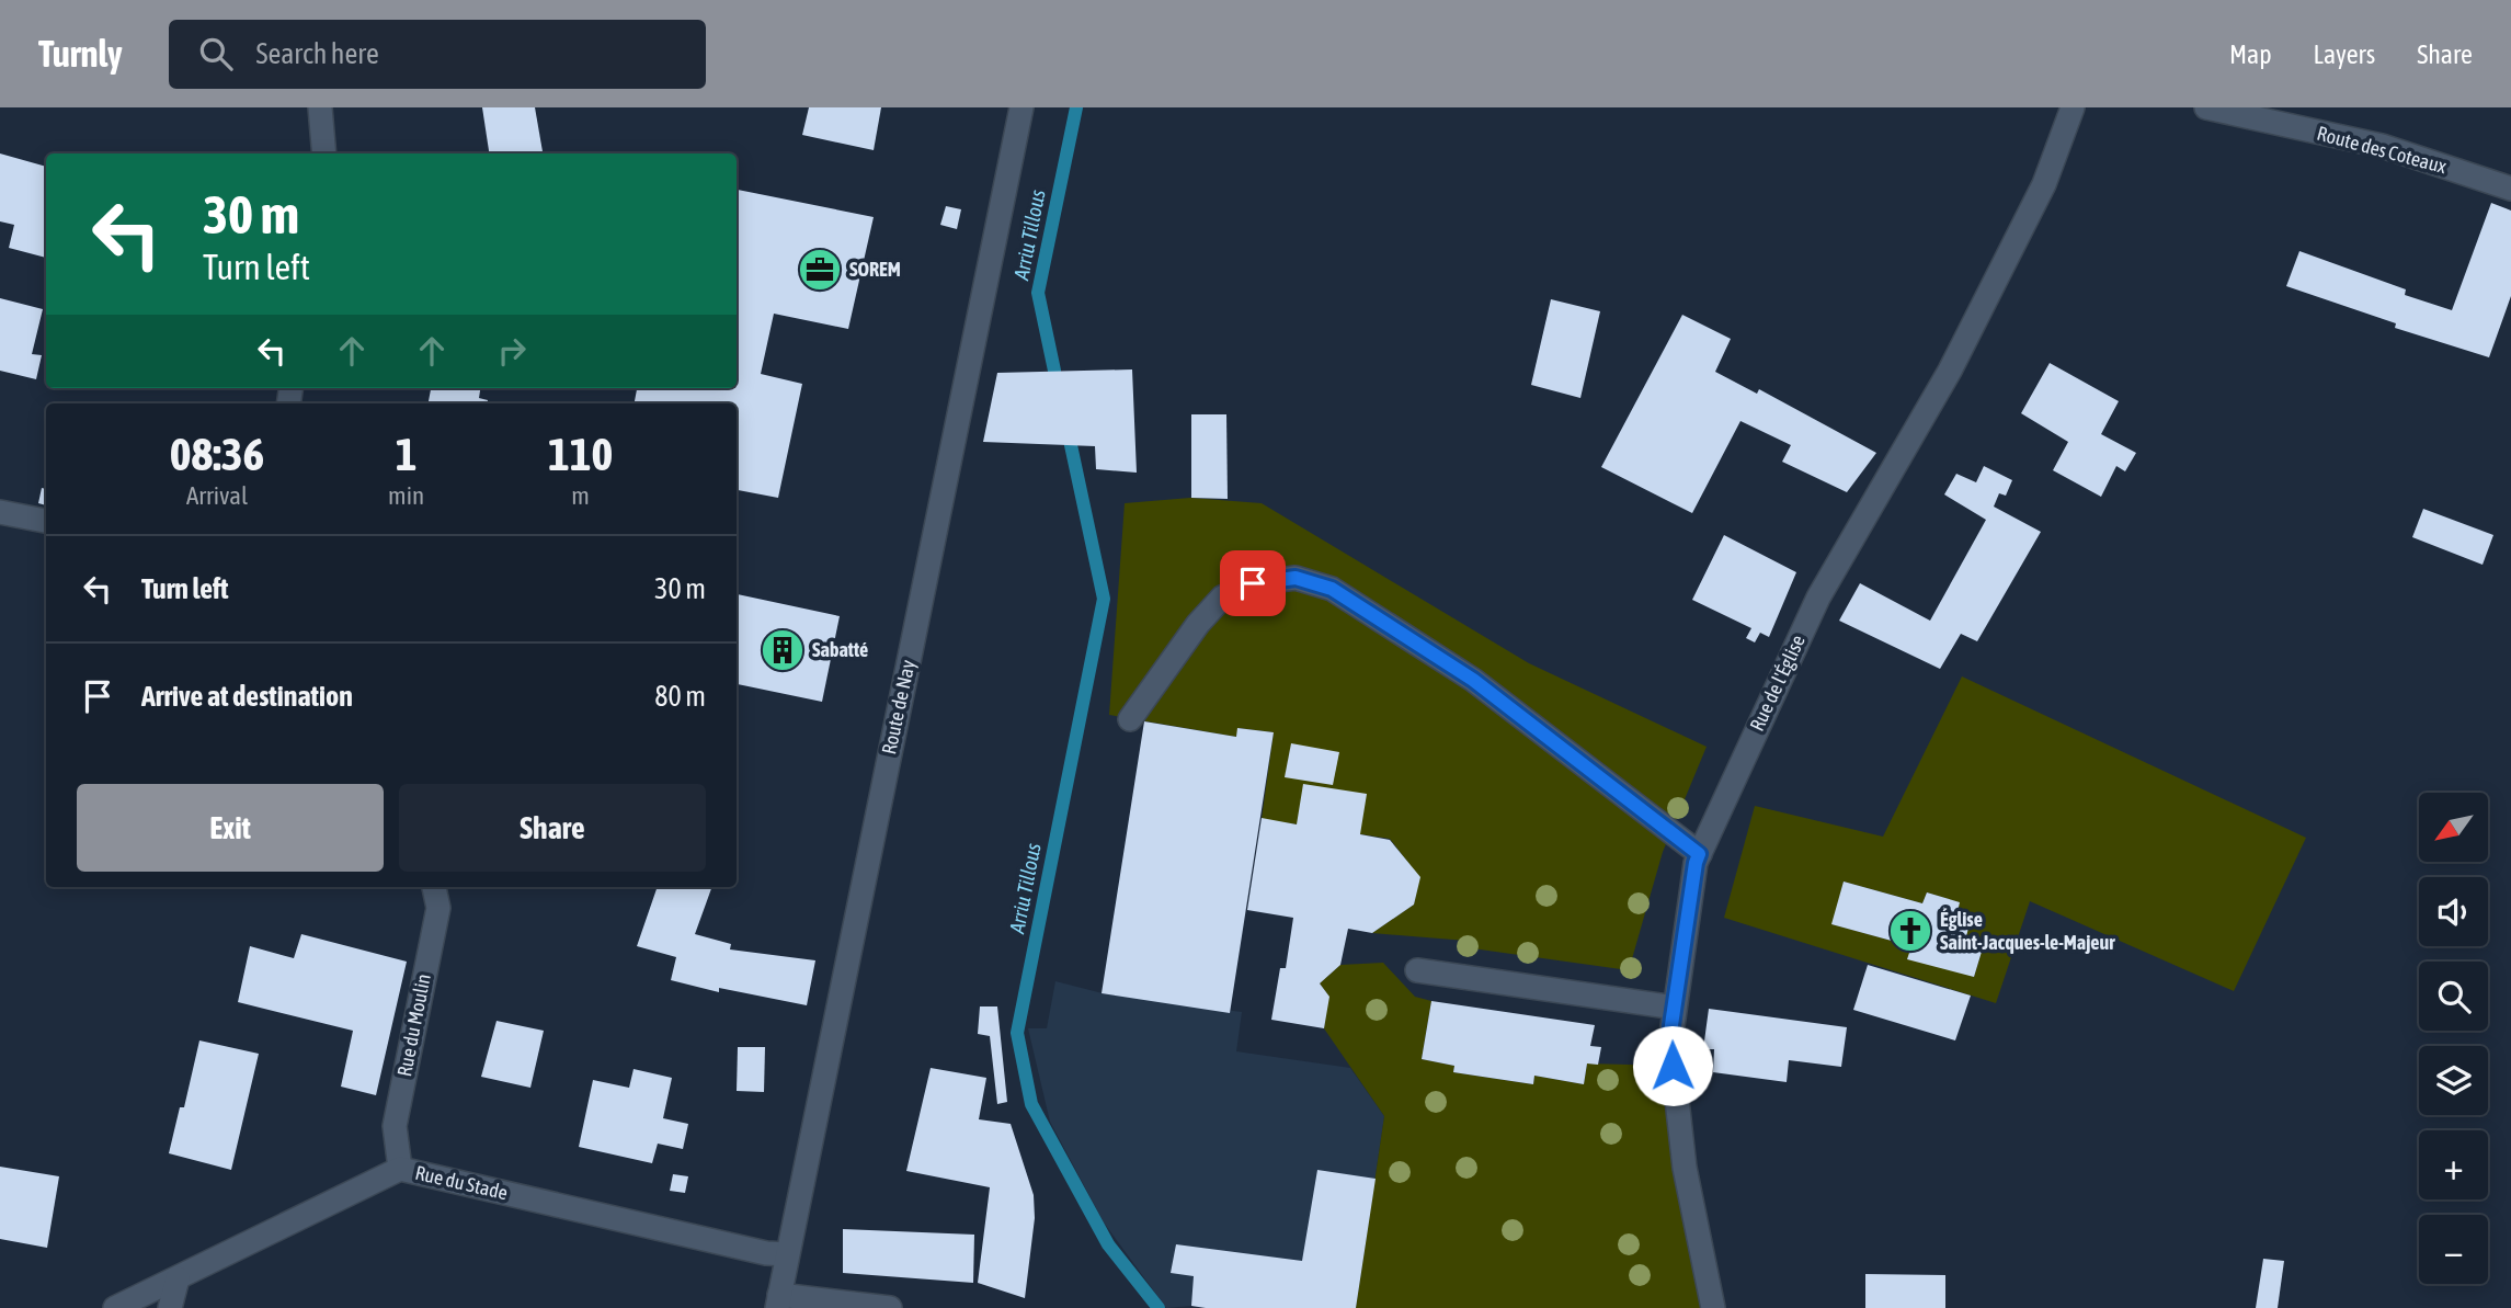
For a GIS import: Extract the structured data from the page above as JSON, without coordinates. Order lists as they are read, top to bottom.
{
  "streets": {
    "street": [
      "Route des Coteaux",
      "Rue de l'Église",
      "Route de Nay",
      "Rue du Moulin",
      "Rue du Stade"
    ]
  },
  "crossings": [
    ["Route de Nay", "Rue du Stade"],
    ["Rue du Moulin", "Rue du Stade"]
  ],
  "water": ["Arriu Tillous"],
  "places": {
    "office": ["SOREM"],
    "building": ["Sabatté"],
    "church": ["Église Saint-Jacques-le-Majeur"]
  },
  "north": "bottom left",
  "page": {
    "header": "Turnly",
    "search": "Search here",
    "nav": ["Map", "Layers", "Share"],
    "turn": ["30 m", "Turn left"],
    "eta": [
      "08:36",
      "Arrival",
      "1",
      "min",
      "110",
      "m"
    ],
    "list": [
      {
        "name": "Turn left",
        "value": "30 m"
      },
      {
        "name": "Arrive at destination",
        "value": "80 m"
      }
    ],
    "buttons": ["Exit", "Share"],
    "map_buttons": ["+", "−"]
  }
}
